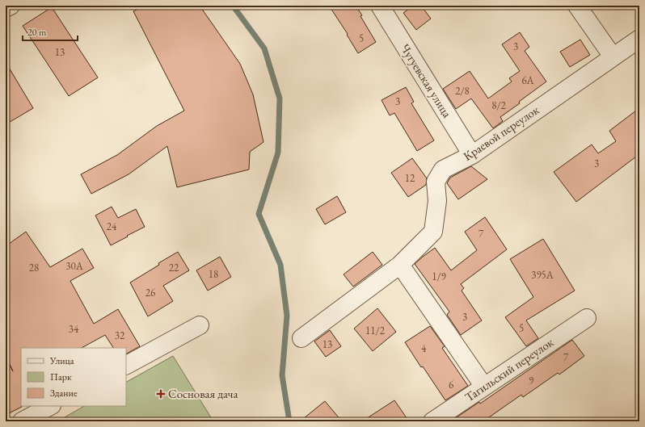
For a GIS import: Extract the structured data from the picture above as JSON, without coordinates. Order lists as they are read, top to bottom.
{
  "streets": {
    "street": ["Чугуевская улица", "Краевой переулок", "Тагильский переулок"]
  },
  "crossings": [
    ["Чугуевская улица", "Краевой переулок"]
  ],
  "places": {
    "health": ["Сосновая дача"]
  },
  "house_numbers": [
    "5",
    "3",
    "13",
    "6А",
    "2/8",
    "3",
    "8/2",
    "3",
    "12",
    "24",
    "7",
    "30А",
    "28",
    "22",
    "18",
    "395А",
    "1/9",
    "26",
    "3",
    "5",
    "34",
    "11/2",
    "32",
    "13",
    "4",
    "7",
    "9",
    "6"
  ],
  "legend": ["Улица", "Парк", "Здание"],
  "scale_bar": "20 m"
}
